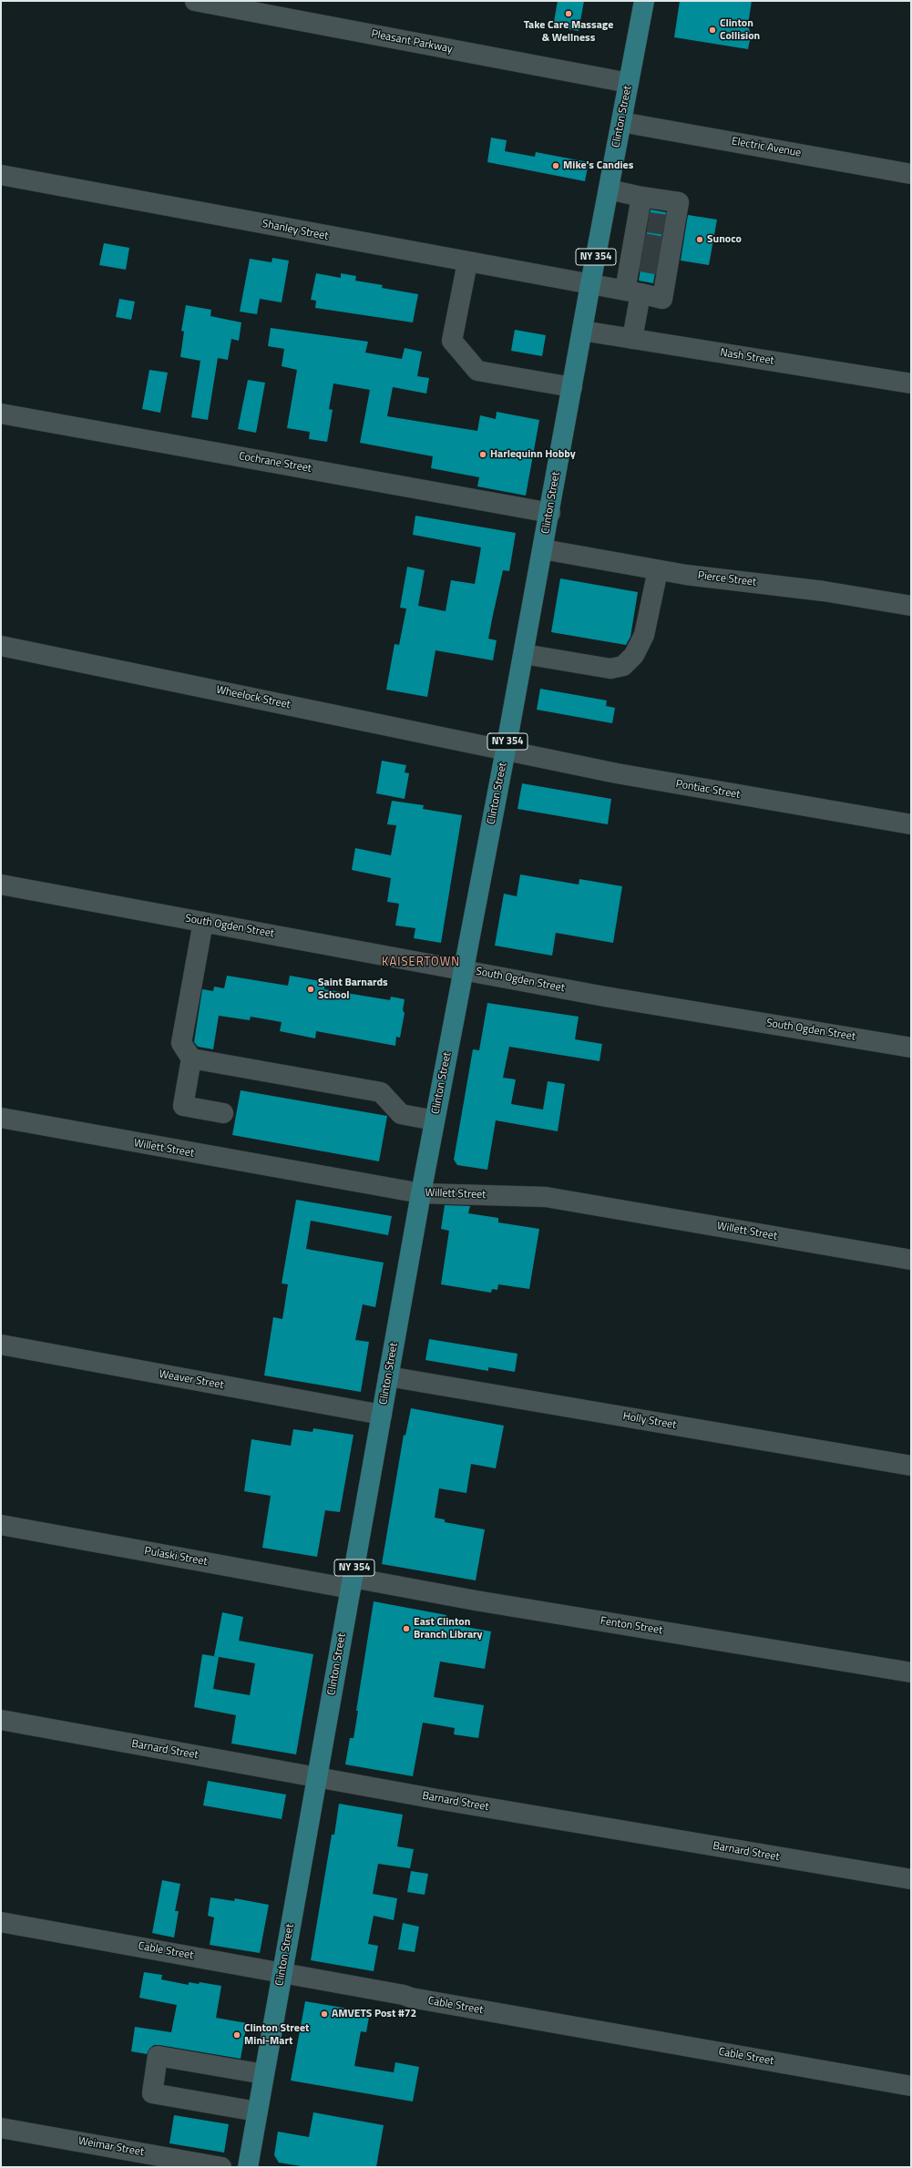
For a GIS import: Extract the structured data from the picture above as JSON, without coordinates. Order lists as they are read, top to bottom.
{
  "streets": {
    "main road": ["Clinton Street", "NY 354"],
    "street": [
      "Pleasant Parkway",
      "Electric Avenue",
      "Shanley Street",
      "Nash Street",
      "Cochrane Street",
      "Pierce Street",
      "Wheelock Street",
      "Pontiac Street",
      "South Ogden Street",
      "Willett Street",
      "Weaver Street",
      "Holly Street",
      "Pulaski Street",
      "Fenton Street",
      "Barnard Street",
      "Cable Street",
      "Weimar Street"
    ]
  },
  "crossings": [
    ["Pleasant Parkway", "Clinton Street"],
    ["Clinton Street", "Electric Avenue"],
    ["Clinton Street", "Shanley Street"],
    ["Clinton Street", "Nash Street"],
    ["Clinton Street", "Cochrane Street"],
    ["Clinton Street", "Pierce Street"],
    ["Clinton Street", "Wheelock Street"],
    ["Clinton Street", "Pontiac Street"],
    ["Clinton Street", "South Ogden Street"],
    ["Clinton Street", "Willett Street"],
    ["Clinton Street", "Weaver Street"],
    ["Clinton Street", "Holly Street"],
    ["Clinton Street", "Pulaski Street"],
    ["Clinton Street", "Fenton Street"],
    ["Clinton Street", "Barnard Street"],
    ["Clinton Street", "Cable Street"],
    ["Wheelock Street", "Pontiac Street"],
    ["Pulaski Street", "Fenton Street"]
  ],
  "districts": ["KAISERTOWN"],
  "places": [
    "Take Care Massage & Wellness",
    "Clinton Collision",
    "Mike's Candies",
    "Sunoco",
    "Harlequinn Hobby",
    "Saint Barnards School",
    "East Clinton Branch Library",
    "AMVETS Post #72",
    "Clinton Street Mini-Mart"
  ]
}
